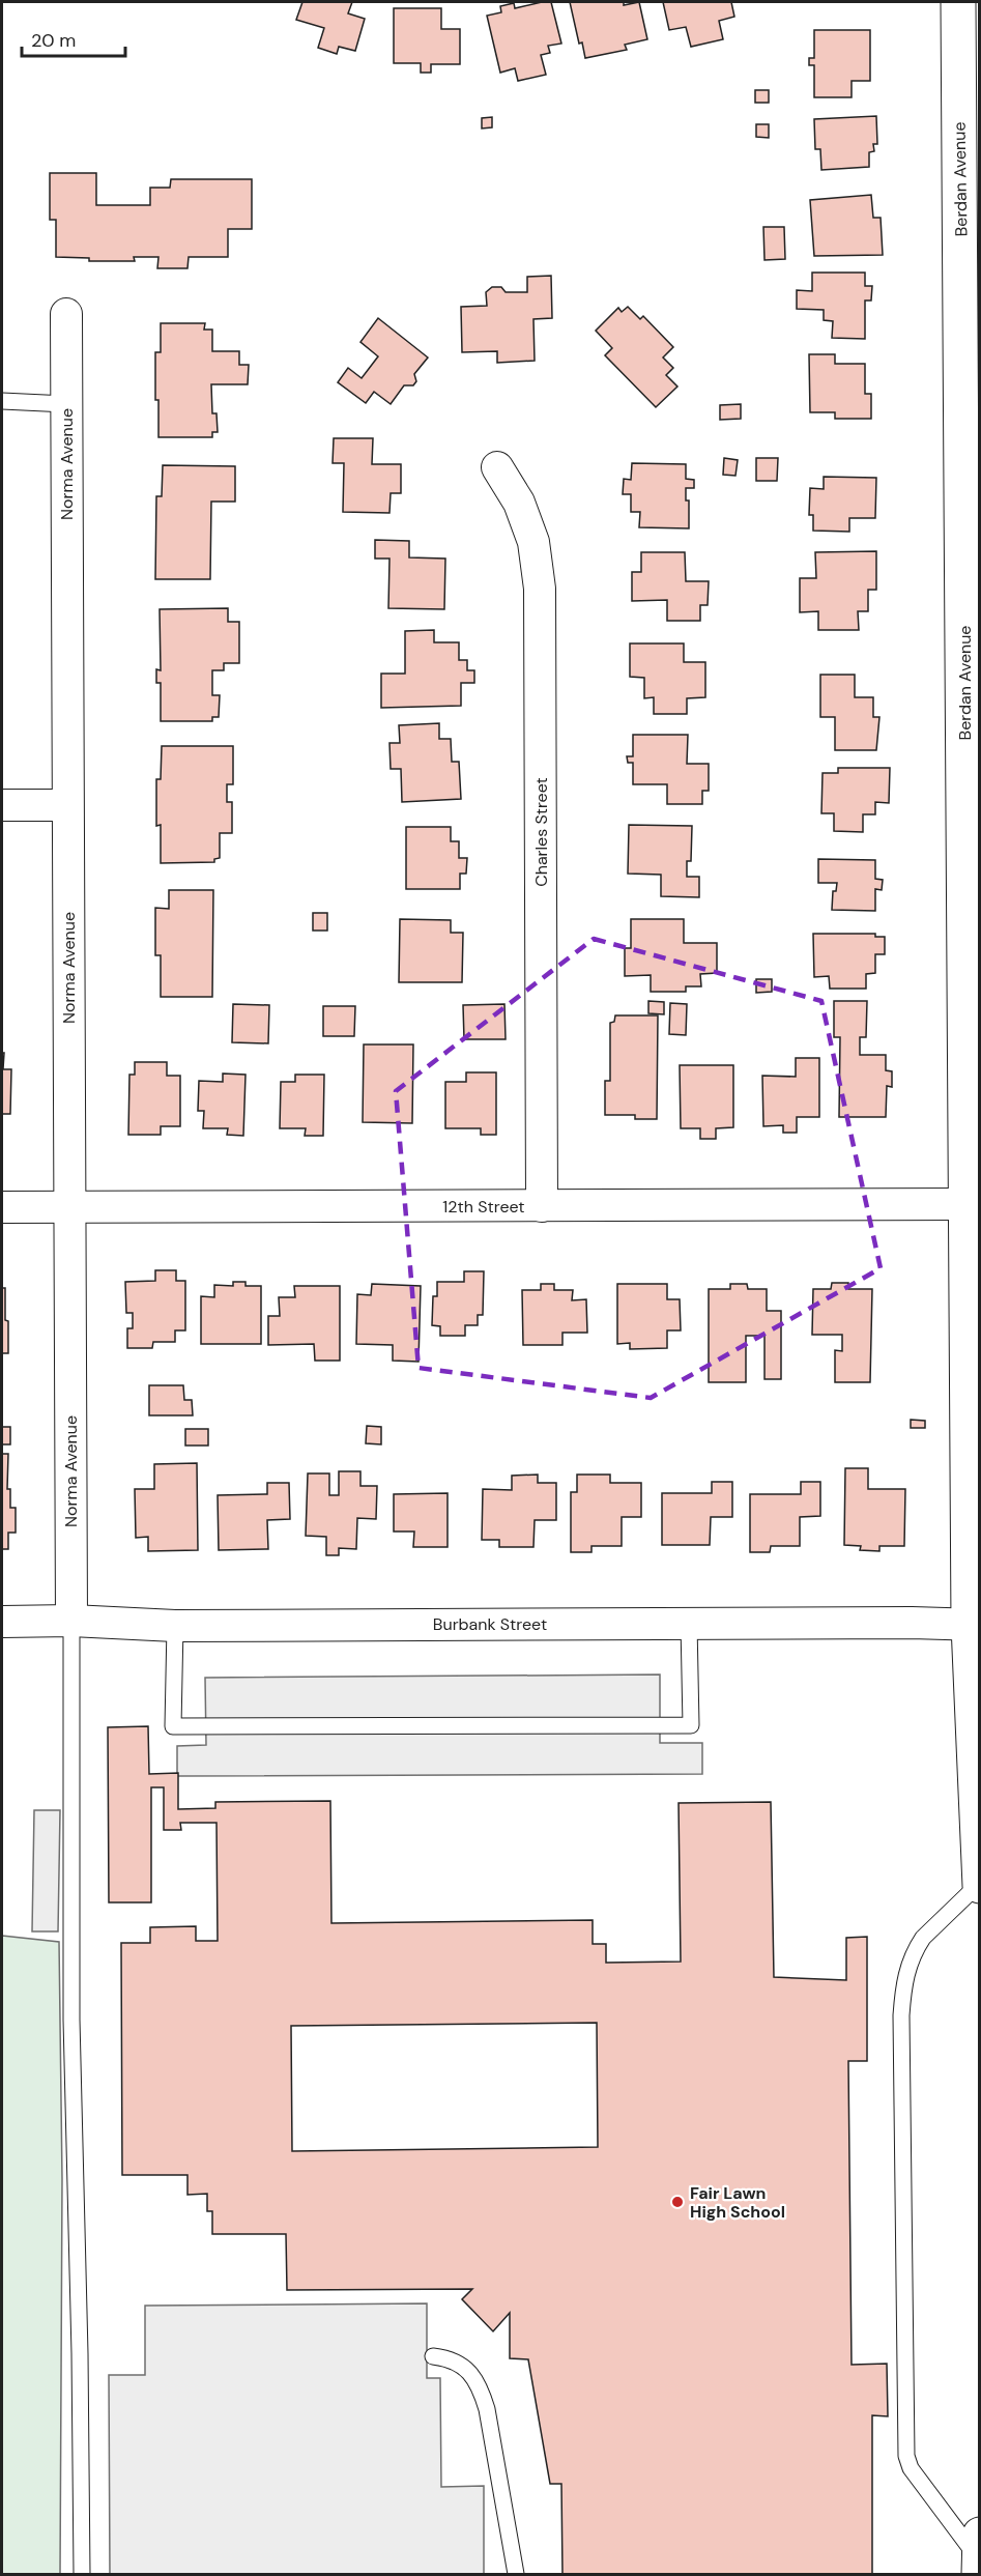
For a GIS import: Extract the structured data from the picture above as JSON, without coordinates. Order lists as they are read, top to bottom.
{
  "streets": {
    "street": [
      "Berdan Avenue",
      "Norma Avenue",
      "Charles Street",
      "12th Street",
      "Burbank Street"
    ]
  },
  "crossings": [
    ["Berdan Avenue", "12th Street"],
    ["Berdan Avenue", "Burbank Street"],
    ["Norma Avenue", "12th Street"],
    ["Norma Avenue", "Burbank Street"],
    ["Charles Street", "12th Street"]
  ],
  "places": ["Fair Lawn High School"],
  "scale_bar": "20 m"
}
